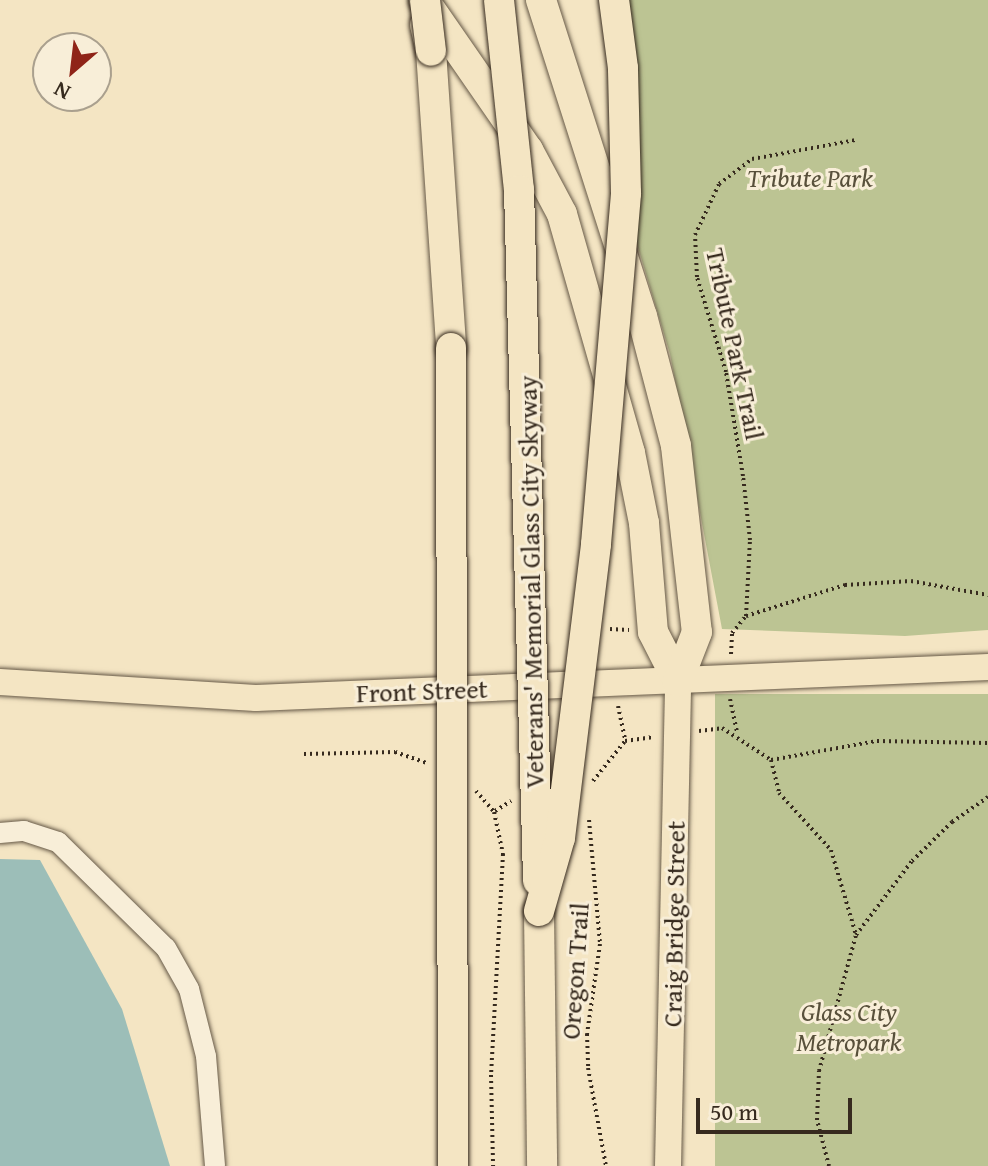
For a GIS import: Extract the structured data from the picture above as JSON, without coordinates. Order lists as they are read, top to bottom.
{
  "streets": {
    "highway": ["Veterans' Memorial Glass City Skyway"],
    "main road": ["Front Street", "Craig Bridge Street"],
    "path": ["Tribute Park Trail", "Oregon Trail"]
  },
  "crossings": [
    ["Front Street", "Craig Bridge Street"]
  ],
  "parks": ["Tribute Park", "Glass City Metropark"],
  "scale_bar": "50 m",
  "north": "bottom left"
}
